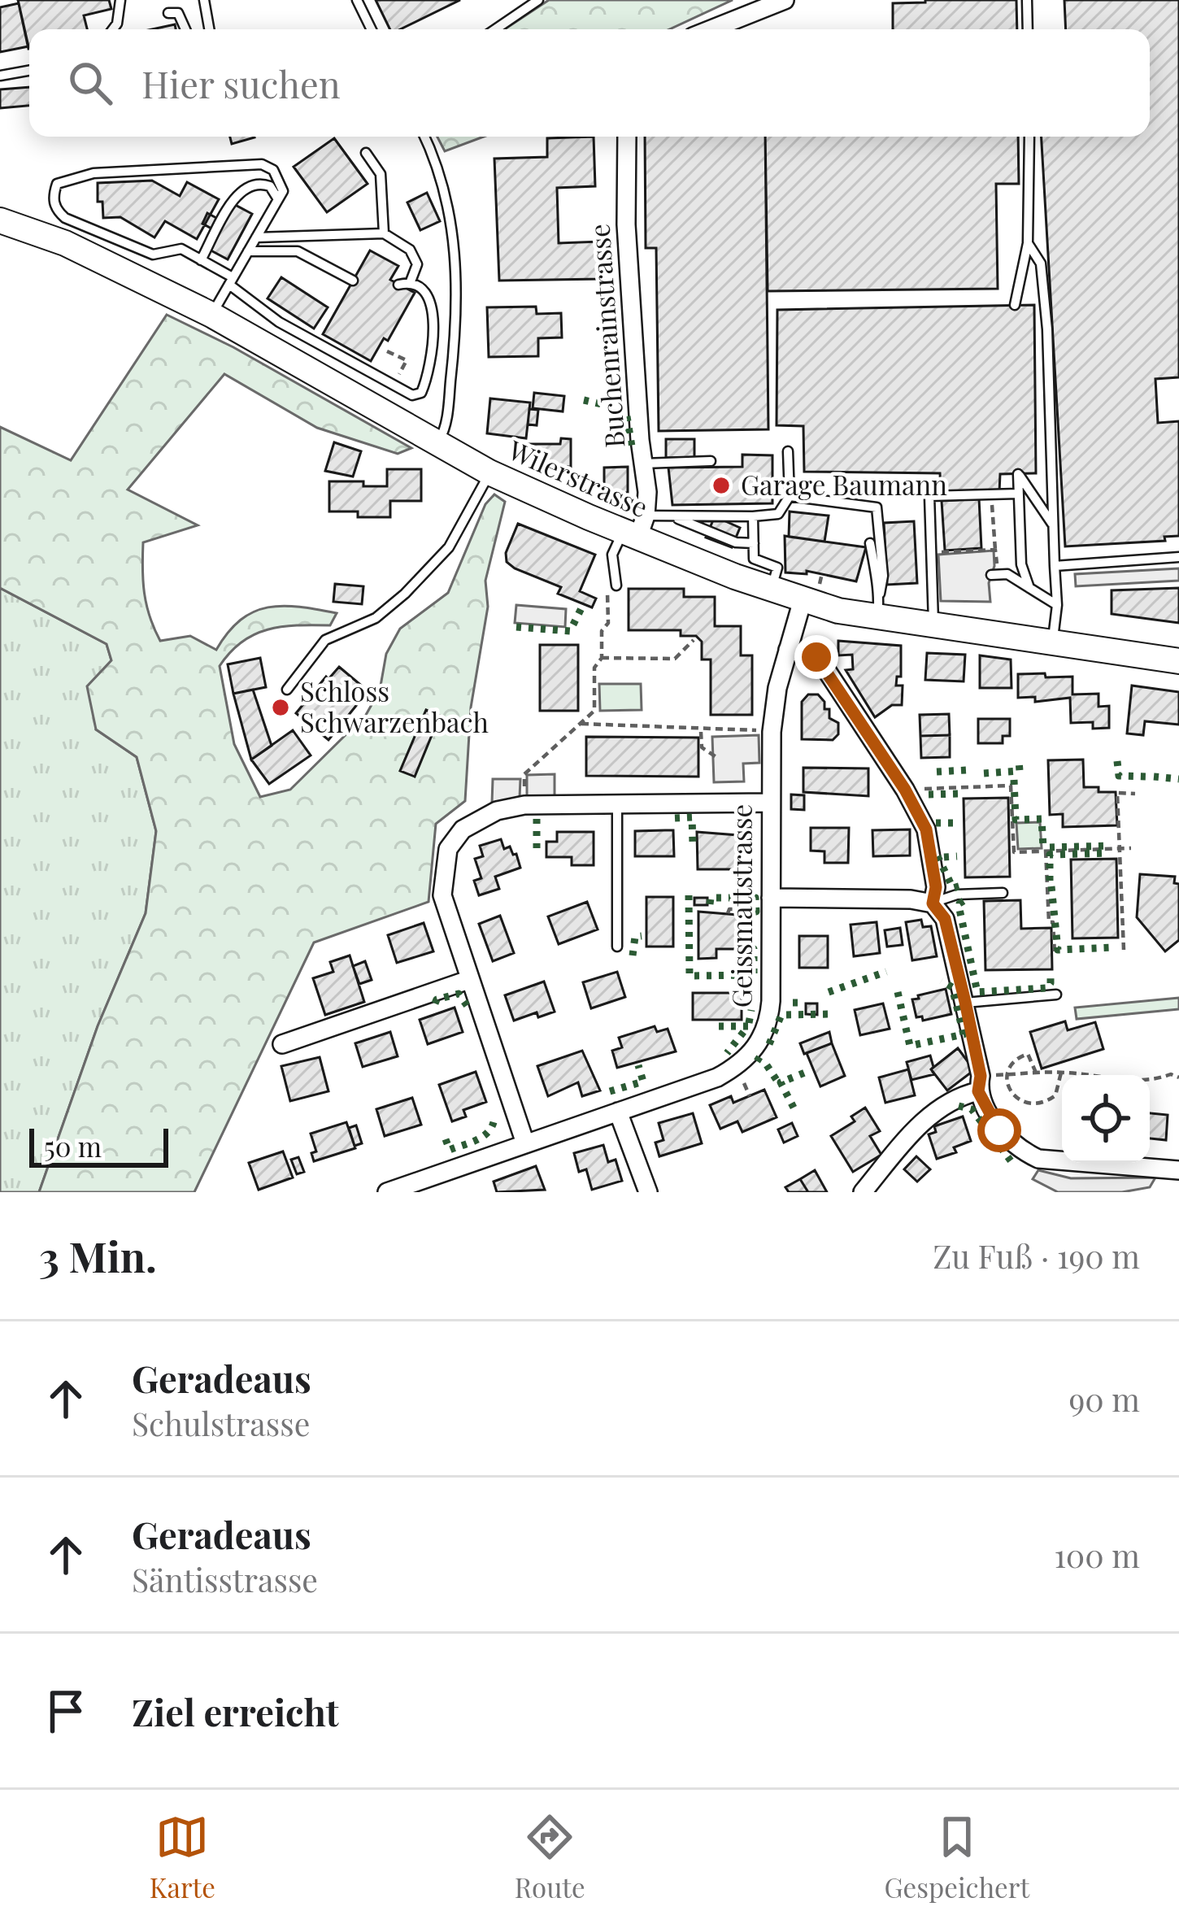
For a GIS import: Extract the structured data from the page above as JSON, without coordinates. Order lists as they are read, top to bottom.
{
  "streets": {
    "main road": ["Wilerstrasse"],
    "street": ["Buchenrainstrasse", "Geissmattstrasse"]
  },
  "crossings": [
    ["Buchenrainstrasse", "Wilerstrasse"],
    ["Wilerstrasse", "Geissmattstrasse"]
  ],
  "places": ["Garage Baumann", "Schloss Schwarzenbach"],
  "scale_bar": "50 m",
  "page": {
    "search": "Hier suchen",
    "scale": "50 m",
    "heading": ["3 Min.", "Zu Fuß · 190 m"],
    "list": [
      ["Geradeaus", "Schulstrasse", "90 m"],
      ["Geradeaus", "Säntisstrasse", "100 m"],
      "Ziel erreicht"
    ],
    "nav": ["Karte", "Route", "Gespeichert"]
  }
}
